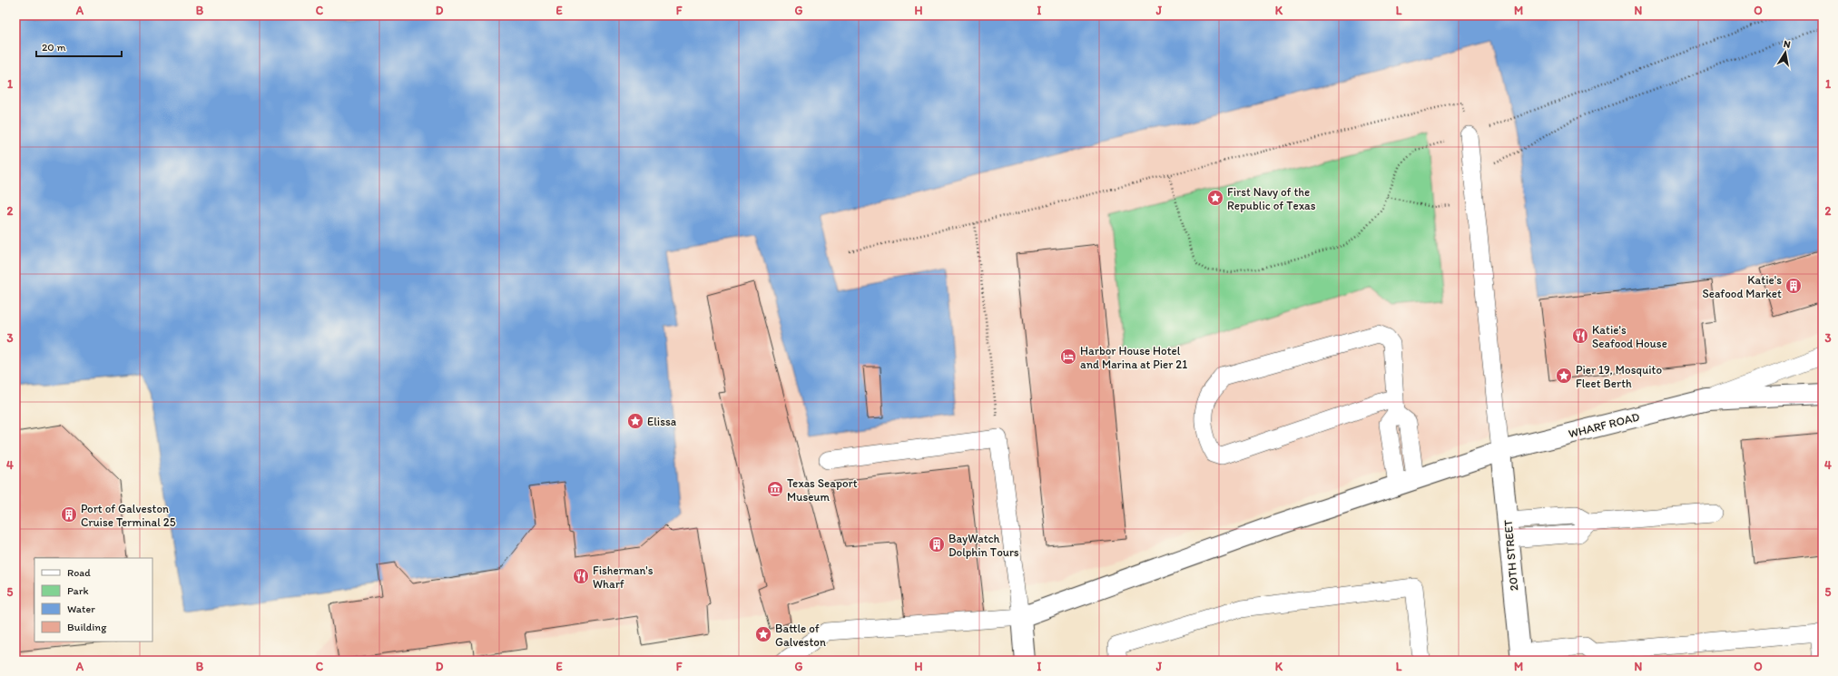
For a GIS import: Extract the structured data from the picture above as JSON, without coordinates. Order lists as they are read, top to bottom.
{
  "streets": {
    "street": ["WHARF ROAD", "20TH STREET"]
  },
  "crossings": [
    ["WHARF ROAD", "20TH STREET"]
  ],
  "places": {
    "place": [
      "First Navy of the Republic of Texas",
      "Pier 19, Mosquito Fleet Berth",
      "Elissa",
      "Battle of Galveston"
    ],
    "building": ["Katie's Seafood Market", "Port of Galveston Cruise Terminal 25", "BayWatch Dolphin Tours"],
    "restaurant": ["Katie's Seafood House", "Fisherman's Wharf"],
    "hotel": ["Harbor House Hotel and Marina at Pier 21"],
    "museum": ["Texas Seaport Museum"]
  },
  "legend": [
    "Road",
    "Park",
    "Water",
    "Building"
  ],
  "scale_bar": "20 m",
  "north": "top",
  "grid": {
    "columns": [
      "A",
      "B",
      "C",
      "D",
      "E",
      "F",
      "G",
      "H",
      "I",
      "J",
      "K",
      "L",
      "M",
      "N",
      "O"
    ],
    "rows": [
      "1",
      "2",
      "3",
      "4",
      "5"
    ]
  }
}
